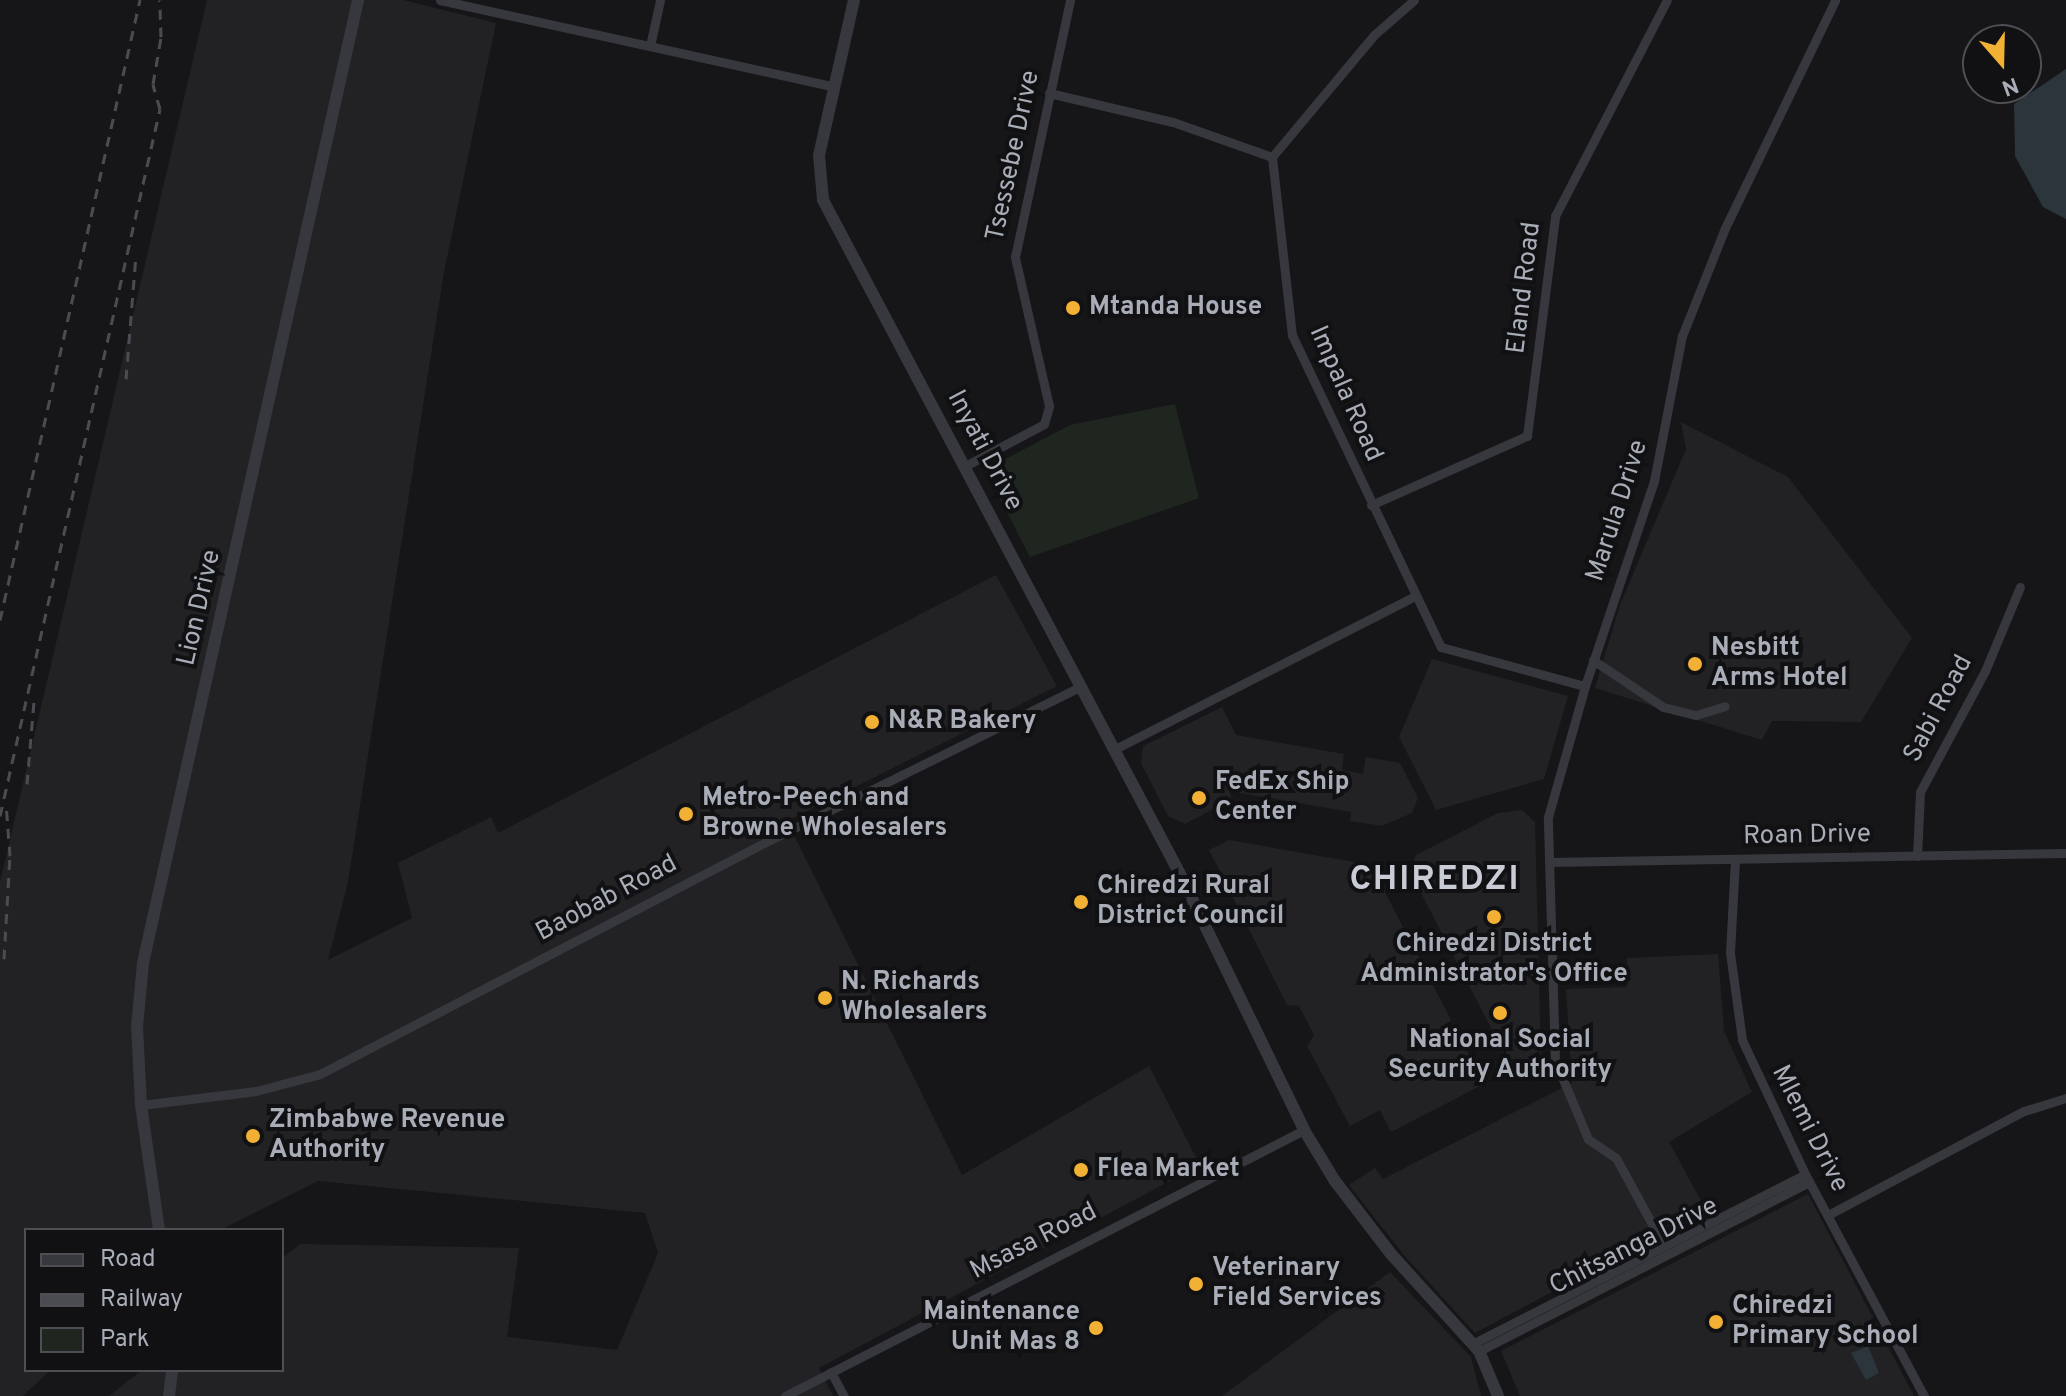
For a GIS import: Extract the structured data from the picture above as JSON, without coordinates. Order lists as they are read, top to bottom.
{
  "streets": {
    "street": [
      "Tsessebe Drive",
      "Eland Road",
      "Impala Road",
      "Inyati Drive",
      "Marula Drive",
      "Lion Drive",
      "Sabi Road",
      "Roan Drive",
      "Baobab Road",
      "Mlemi Drive",
      "Msasa Road",
      "Chitsanga Drive"
    ]
  },
  "crossings": [
    ["Tsessebe Drive", "Inyati Drive"],
    ["Eland Road", "Impala Road"],
    ["Impala Road", "Marula Drive"],
    ["Inyati Drive", "Baobab Road"],
    ["Inyati Drive", "Msasa Road"],
    ["Inyati Drive", "Chitsanga Drive"],
    ["Marula Drive", "Roan Drive"],
    ["Lion Drive", "Baobab Road"],
    ["Sabi Road", "Roan Drive"],
    ["Roan Drive", "Mlemi Drive"],
    ["Mlemi Drive", "Chitsanga Drive"]
  ],
  "districts": ["CHIREDZI"],
  "places": [
    "Mtanda House",
    "Nesbitt Arms Hotel",
    "N&R Bakery",
    "FedEx Ship Center",
    "Metro-Peech and Browne Wholesalers",
    "Chiredzi Rural District Council",
    "Chiredzi District Administrator's Office",
    "N. Richards Wholesalers",
    "National Social Security Authority",
    "Zimbabwe Revenue Authority",
    "Flea Market",
    "Veterinary Field Services",
    "Chiredzi Primary School",
    "Maintenance Unit Mas 8"
  ],
  "legend": ["Road", "Railway", "Park"],
  "north": "bottom"
}
